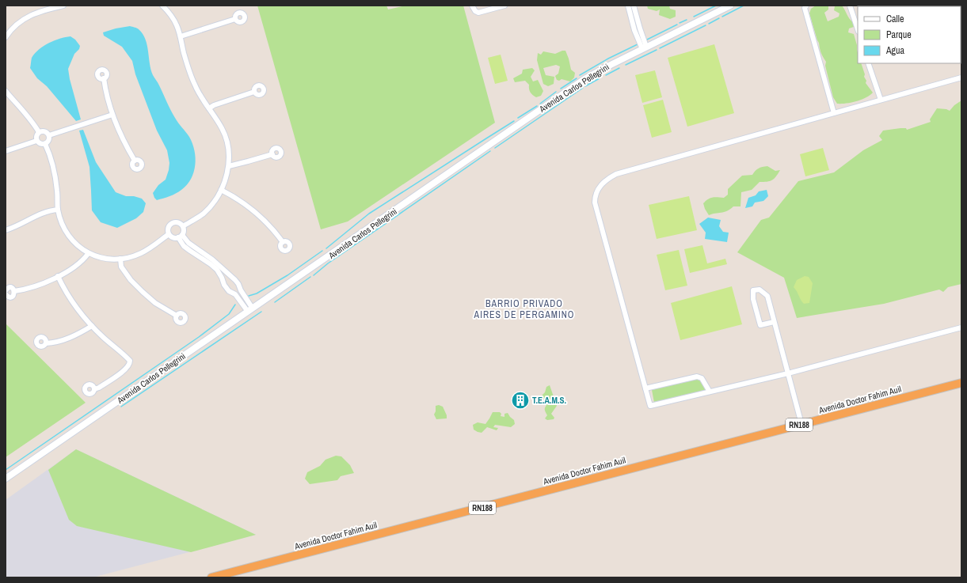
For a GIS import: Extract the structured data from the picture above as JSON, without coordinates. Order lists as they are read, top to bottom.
{
  "streets": {
    "highway": ["Avenida Doctor Fahim Auil", "RN188"],
    "main road": ["Avenida Carlos Pellegrini"]
  },
  "districts": ["BARRIO PRIVADO AIRES DE PERGAMINO"],
  "places": {
    "building": ["T.E.A.M.S."]
  },
  "legend": ["Calle", "Parque", "Agua"]
}
